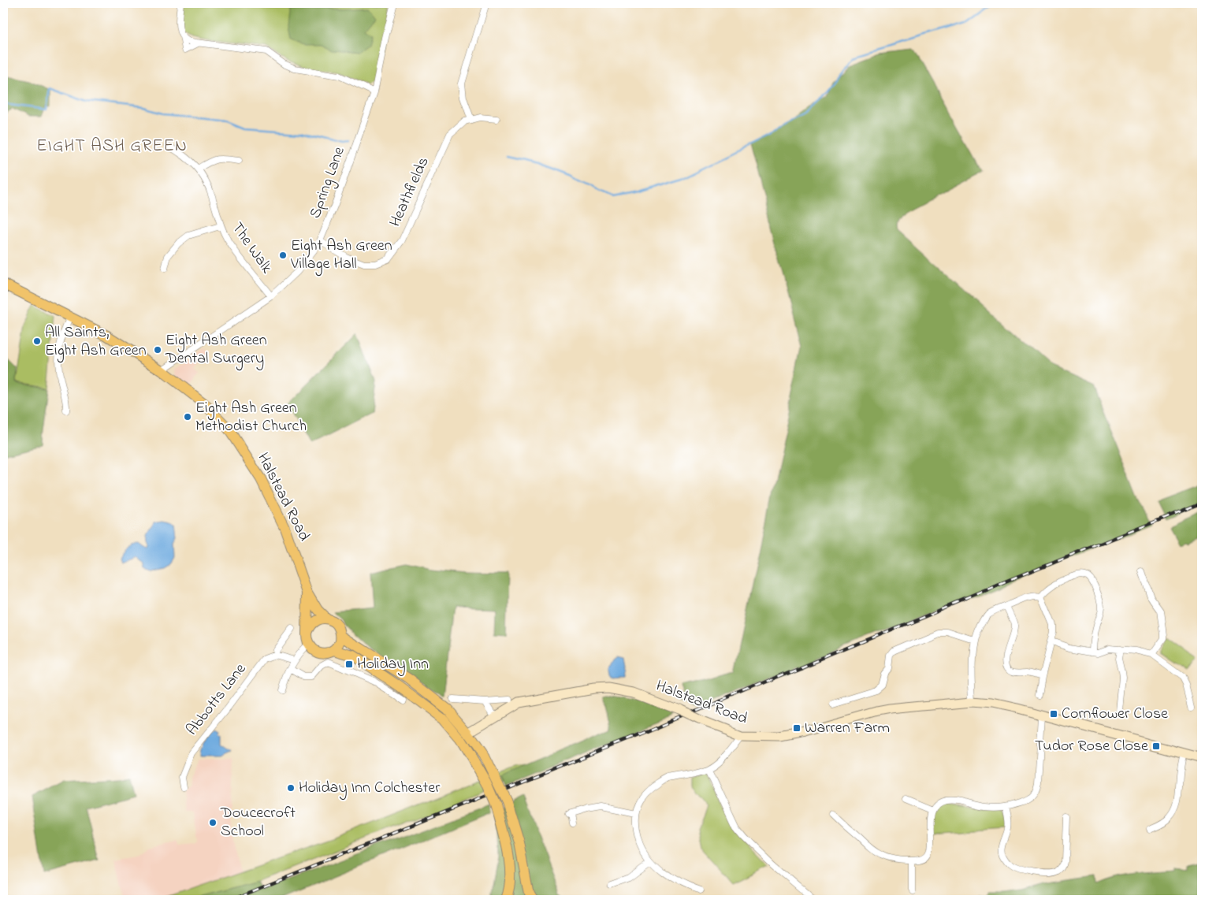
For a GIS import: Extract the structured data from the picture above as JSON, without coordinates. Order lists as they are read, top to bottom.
{
  "streets": {
    "main road": ["Halstead Road"],
    "street": [
      "Spring Lane",
      "Heathfields",
      "The Walk",
      "Abbotts Lane"
    ]
  },
  "crossings": [
    ["Spring Lane", "Heathfields"],
    ["Spring Lane", "The Walk"],
    ["Spring Lane", "Halstead Road"]
  ],
  "districts": ["EIGHT ASH GREEN"],
  "places": {
    "other": [
      "Eight Ash Green Village Hall",
      "All Saints, Eight Ash Green",
      "Eight Ash Green Dental Surgery",
      "Eight Ash Green Methodist Church",
      "Holiday Inn Colchester",
      "Doucecroft School"
    ],
    "transit": [
      "Holiday Inn",
      "Cornflower Close",
      "Warren Farm",
      "Tudor Rose Close"
    ]
  }
}
